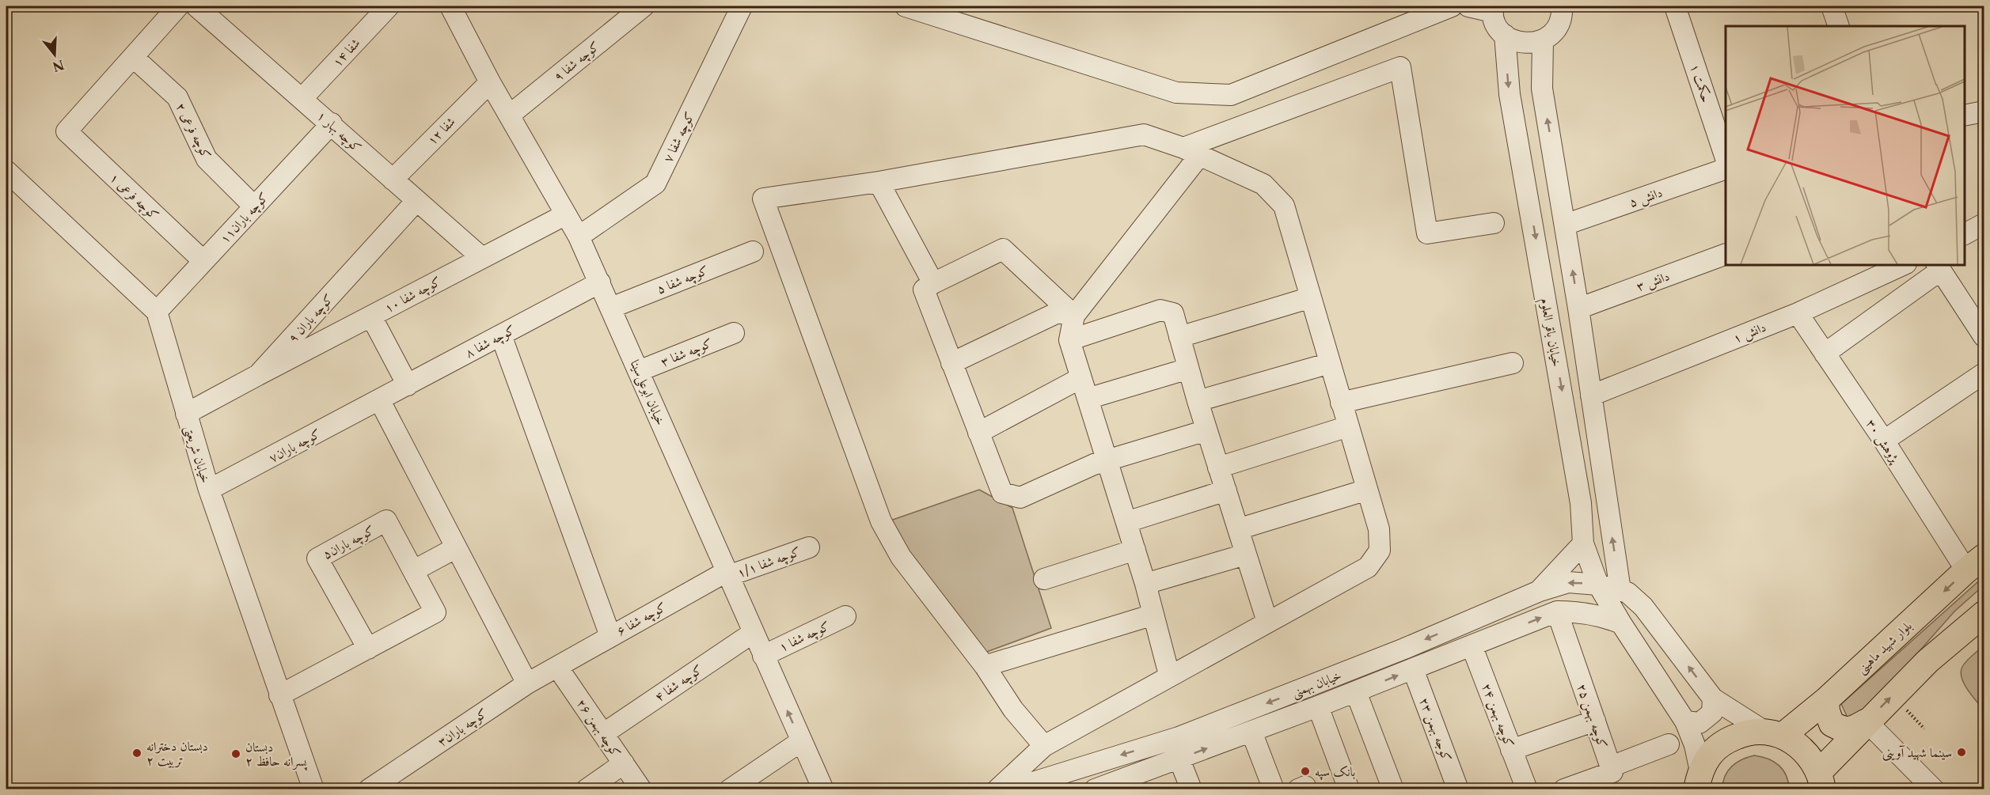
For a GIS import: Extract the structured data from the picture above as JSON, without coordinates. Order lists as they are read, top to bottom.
{
  "streets": {
    "main road": ["بلوار شهید ماهینی"],
    "street": [
      "شفا ۱۴",
      "کوچه شفا ۹",
      "حکمت ۱",
      "کوچه فرعی ۲",
      "شفا ۱۲",
      "کوچه بهار ۱",
      "کوچه شفا ۷",
      "کوچه فرعی ۱",
      "دانش ۵",
      "کوچه باران۱۱",
      "کوچه شفا ۵",
      "دانش ۳",
      "کوچه شفا ۱۰",
      "کوچه باران ۹",
      "خیابان باقر العلوم",
      "دانش ۱",
      "کوچه شفا ۸",
      "کوچه شفا ۳",
      "خیابان ابوعلی‌سینا",
      "پژوهش ۳۰",
      "کوچه باران۷",
      "خیابان شریعتی",
      "کوچه باران۵",
      "کوچه شفا ۱/۱",
      "کوچه شفا ۶",
      "کوچه شفا ۱",
      "کوچه شفا ۴",
      "خیابان بهمنی",
      "کوچه بهمن ۲۴",
      "کوچه بهمن ۲۵",
      "کوچه باران۳",
      "کوچه بهمن ۲۶",
      "کوجه بهمن ۲۳"
    ]
  },
  "crossings": [
    ["شفا ۱۴", "کوچه بهار ۱"],
    ["کوچه شفا ۹", "خیابان ابوعلی‌سینا"],
    ["کوچه فرعی ۲", "کوچه فرعی ۱"],
    ["کوچه فرعی ۲", "کوچه باران۱۱"],
    ["شفا ۱۲", "کوچه بهار ۱"],
    ["شفا ۱۲", "خیابان ابوعلی‌سینا"],
    ["کوچه بهار ۱", "کوچه باران۱۱"],
    ["کوچه بهار ۱", "کوچه شفا ۱۰"],
    ["کوچه بهار ۱", "کوچه باران ۹"],
    ["کوچه شفا ۷", "خیابان ابوعلی‌سینا"],
    ["کوچه فرعی ۱", "کوچه باران۱۱"],
    ["کوچه باران۱۱", "خیابان شریعتی"],
    ["کوچه شفا ۵", "خیابان ابوعلی‌سینا"],
    ["کوچه شفا ۱۰", "کوچه باران ۹"],
    ["کوچه شفا ۱۰", "خیابان ابوعلی‌سینا"],
    ["کوچه باران ۹", "خیابان شریعتی"],
    ["خیابان باقر العلوم", "خیابان بهمنی"],
    ["دانش ۱", "پژوهش ۳۰"],
    ["کوچه شفا ۸", "خیابان ابوعلی‌سینا"],
    ["کوچه شفا ۸", "کوچه باران۷"],
    ["کوچه شفا ۳", "خیابان ابوعلی‌سینا"],
    ["خیابان ابوعلی‌سینا", "کوچه شفا ۱/۱"],
    ["خیابان ابوعلی‌سینا", "کوچه شفا ۶"],
    ["خیابان ابوعلی‌سینا", "کوچه شفا ۱"],
    ["خیابان ابوعلی‌سینا", "کوچه شفا ۴"],
    ["پژوهش ۳۰", "بلوار شهید ماهینی"],
    ["کوچه باران۷", "خیابان شریعتی"],
    ["خیابان شریعتی", "کوچه باران۵"],
    ["کوچه شفا ۱/۱", "کوچه شفا ۶"],
    ["کوچه شفا ۶", "کوچه باران۳"],
    ["کوچه شفا ۶", "کوچه بهمن ۲۶"],
    ["کوچه شفا ۴", "کوچه بهمن ۲۶"],
    ["خیابان بهمنی", "کوچه بهمن ۲۴"],
    ["خیابان بهمنی", "کوچه بهمن ۲۵"],
    ["خیابان بهمنی", "کوجه بهمن ۲۳"],
    ["کوچه باران۳", "کوچه بهمن ۲۶"]
  ],
  "places": [
    "سینما شهید آوینی",
    "دبستان دخترانه تربیت ۲",
    "دبستان پسرانه حافظ ۲",
    "بانک سپه"
  ],
  "north": "bottom"
}
